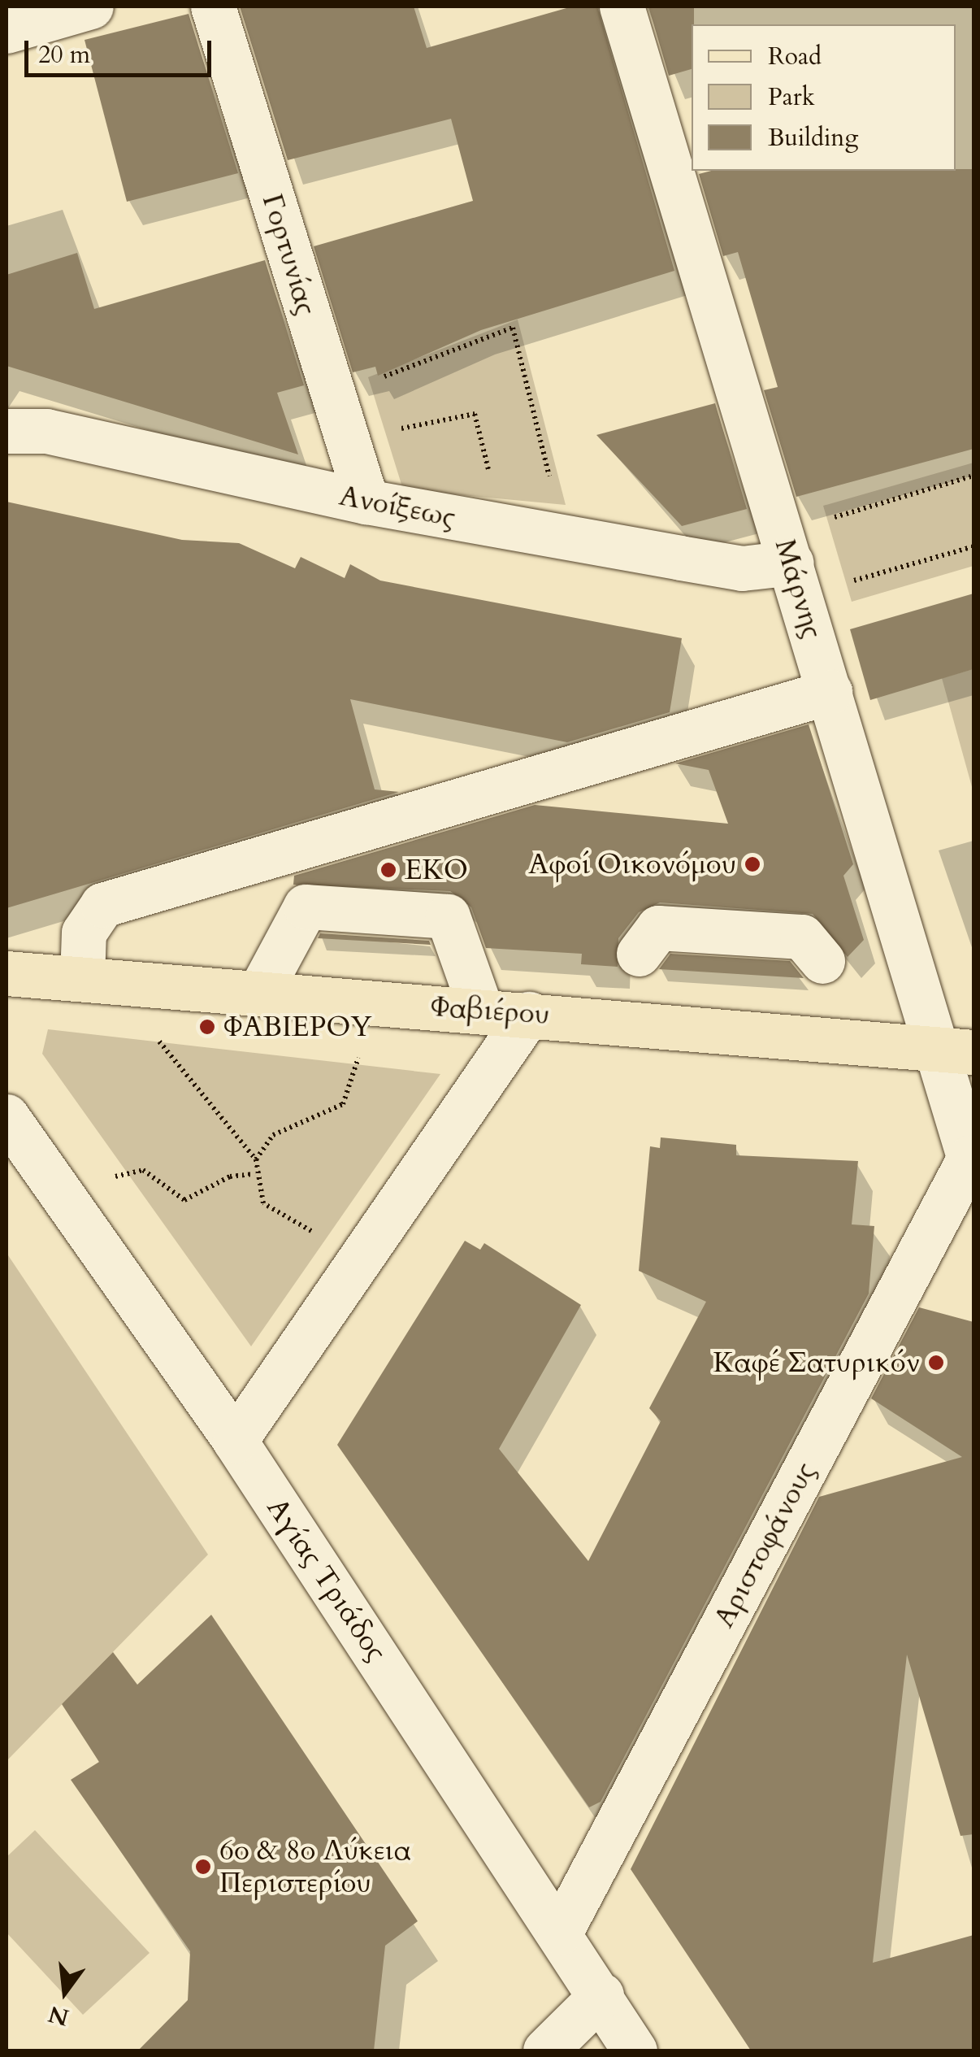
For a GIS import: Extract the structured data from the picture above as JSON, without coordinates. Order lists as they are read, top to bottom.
{
  "streets": {
    "main road": ["Φαβιέρου"],
    "street": [
      "Γορτυνίας",
      "Ανοίξεως",
      "Μάρνης",
      "Αριστοφάνους",
      "Αγίας Τριάδος"
    ]
  },
  "crossings": [
    ["Γορτυνίας", "Ανοίξεως"],
    ["Ανοίξεως", "Μάρνης"],
    ["Μάρνης", "Φαβιέρου"],
    ["Μάρνης", "Αριστοφάνους"],
    ["Αριστοφάνους", "Αγίας Τριάδος"]
  ],
  "places": [
    "Αφοί Οικονόμου",
    "EKO",
    "ΦΑΒΙΕΡΟΥ",
    "Καφέ Σατυρικόν",
    "6ο & 8ο Λύκεια Περιστερίου"
  ],
  "legend": ["Road", "Park", "Building"],
  "scale_bar": "20 m",
  "north": "bottom"
}
